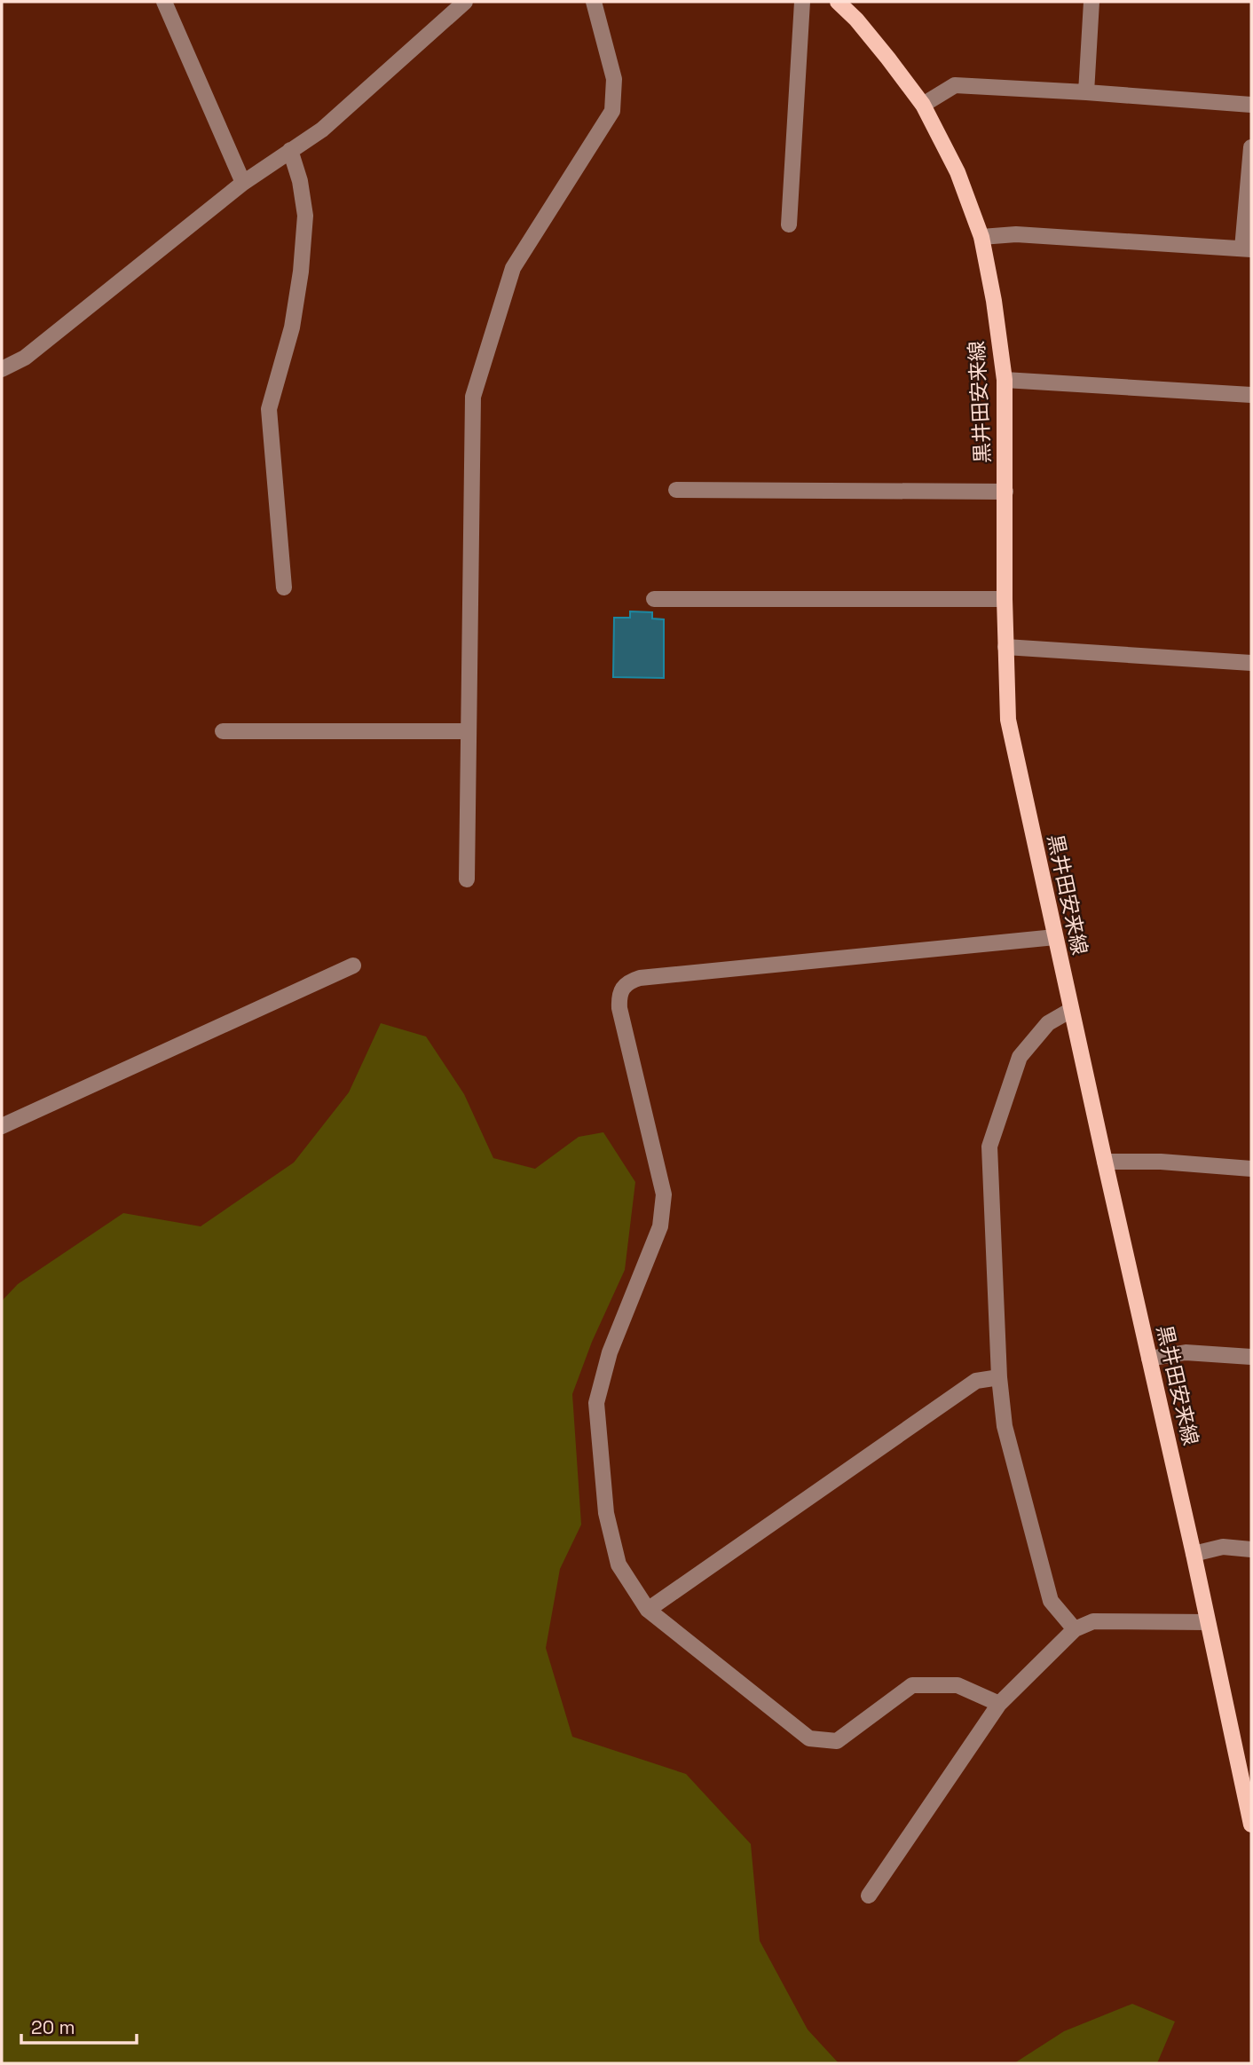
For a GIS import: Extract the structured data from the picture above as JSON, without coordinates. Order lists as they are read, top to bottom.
{
  "streets": {
    "main road": ["黒井田安来線"]
  },
  "scale_bar": "20 m"
}
